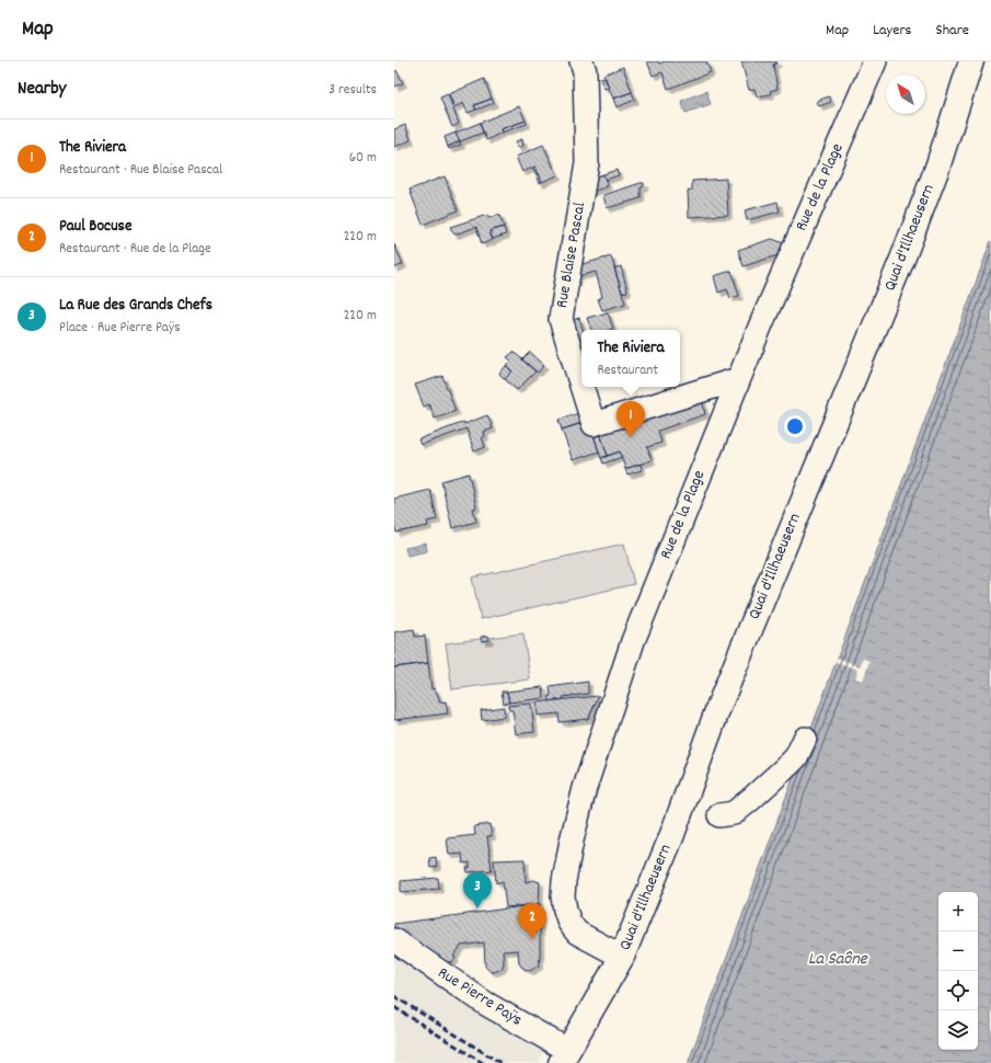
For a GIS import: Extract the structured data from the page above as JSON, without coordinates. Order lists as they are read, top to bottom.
{
  "streets": {
    "main road": ["Quai d'Illhaeusern"],
    "street": ["Rue de la Plage", "Rue Blaise Pascal", "Rue Pierre Paÿs"]
  },
  "crossings": [
    ["Rue de la Plage", "Quai d'Illhaeusern"],
    ["Rue de la Plage", "Rue Blaise Pascal"],
    ["Quai d'Illhaeusern", "Rue Pierre Paÿs"]
  ],
  "water": ["La Saône"],
  "north": "top left",
  "page": {
    "header": "Map",
    "nav": ["Map", "Layers", "Share"],
    "heading": ["Nearby", "3 results"],
    "list": [
      {
        "mark": "1",
        "name": "The Riviera",
        "note": "Restaurant · Rue Blaise Pascal",
        "value": "60 m"
      },
      {
        "mark": "2",
        "name": "Paul Bocuse",
        "note": "Restaurant · Rue de la Plage",
        "value": "220 m"
      },
      {
        "mark": "3",
        "name": "La Rue des Grands Chefs",
        "note": "Place · Rue Pierre Paÿs",
        "value": "220 m"
      }
    ],
    "popup": ["The Riviera", "Restaurant"],
    "pins": ["1", "3", "2"],
    "map_buttons": ["+", "−"]
  }
}
